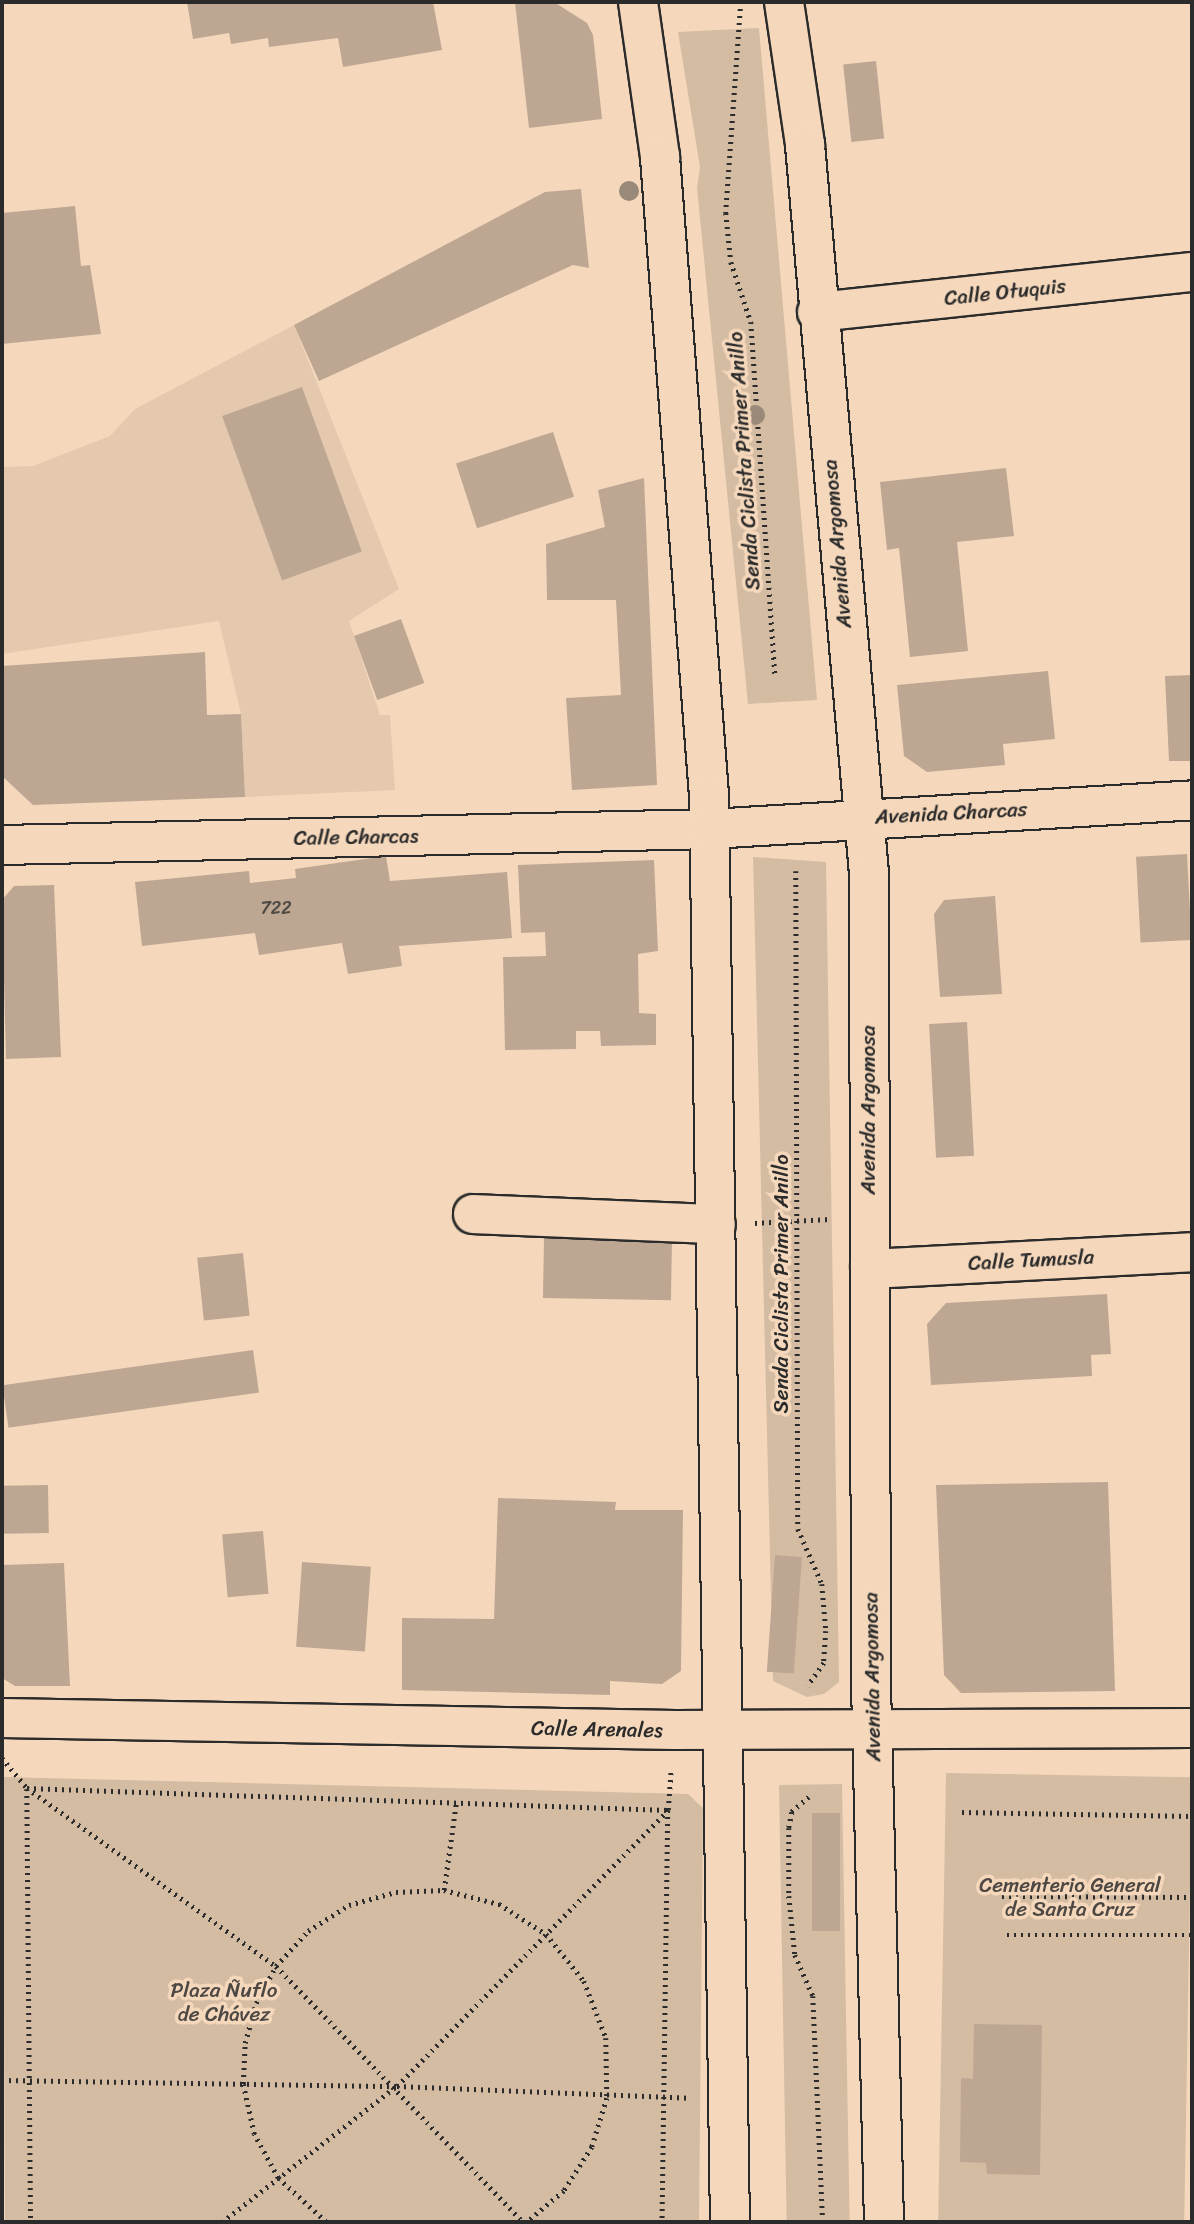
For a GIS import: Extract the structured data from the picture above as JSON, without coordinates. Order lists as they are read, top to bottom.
{
  "streets": {
    "main road": [
      "Calle Otuquis",
      "Avenida Argomosa",
      "Avenida Charcas",
      "Calle Charcas",
      "Calle Tumusla",
      "Calle Arenales"
    ],
    "path": ["Senda Ciclista Primer Anillo"]
  },
  "crossings": [
    ["Calle Otuquis", "Avenida Argomosa"],
    ["Avenida Argomosa", "Avenida Charcas"],
    ["Avenida Argomosa", "Calle Tumusla"],
    ["Avenida Argomosa", "Calle Arenales"],
    ["Avenida Charcas", "Calle Charcas"]
  ],
  "parks": ["Cementerio General de Santa Cruz", "Plaza Ñuflo de Chávez"],
  "house_numbers": ["722"]
}
